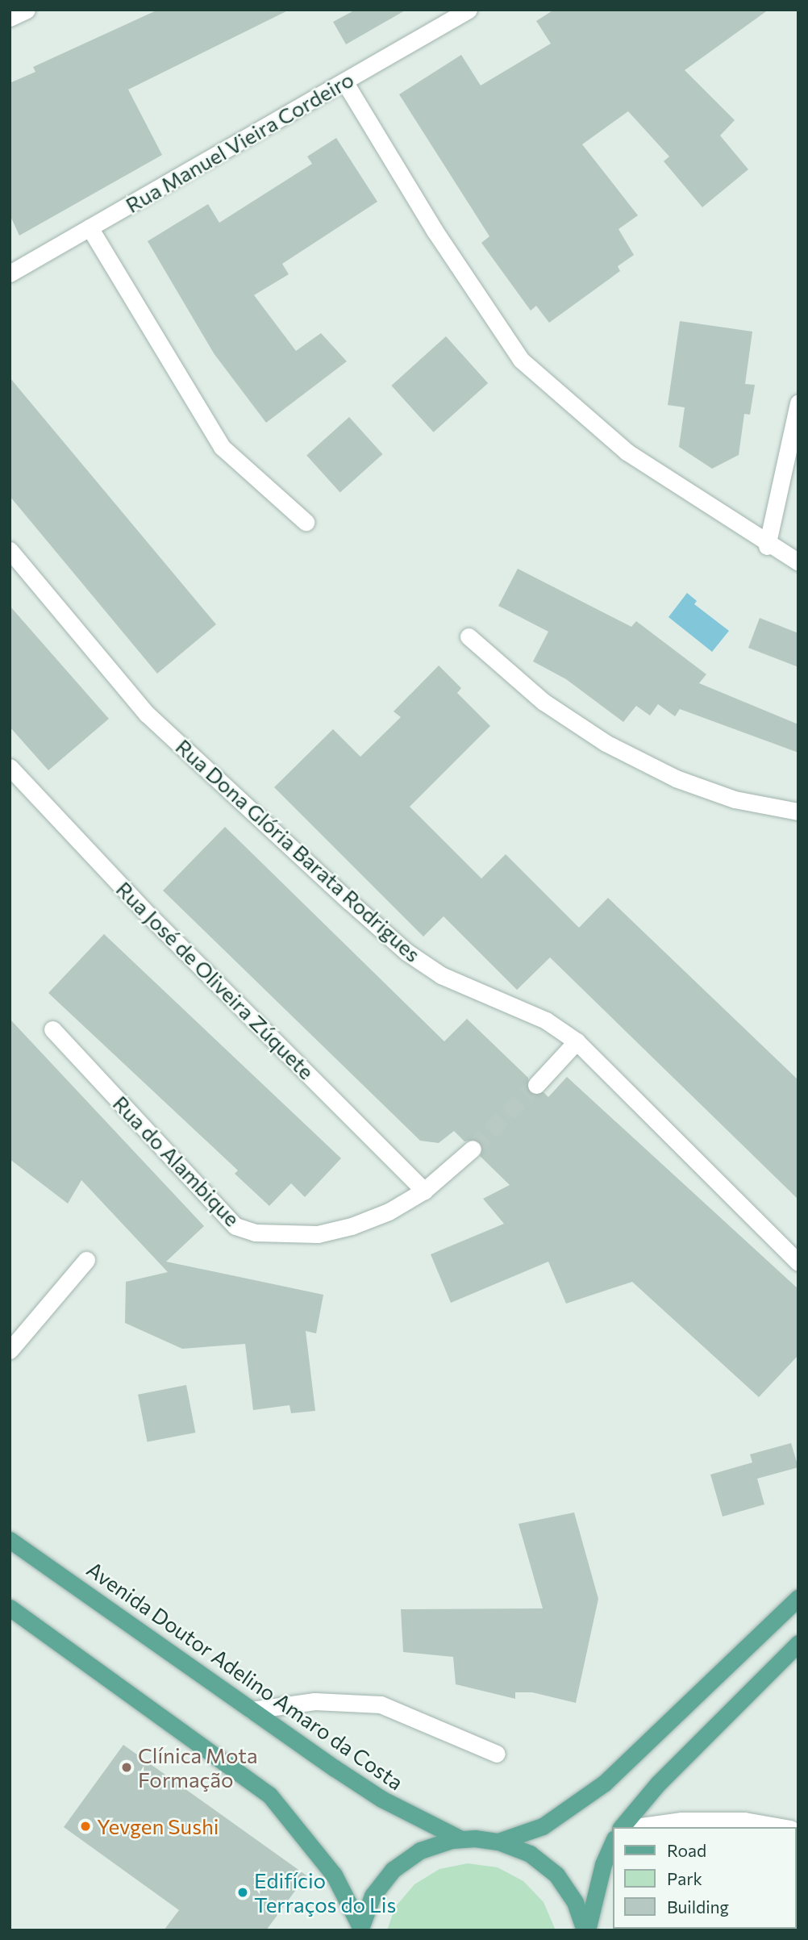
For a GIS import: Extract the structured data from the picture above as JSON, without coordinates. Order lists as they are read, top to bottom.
{
  "streets": {
    "main road": ["Avenida Doutor Adelino Amaro da Costa"],
    "street": [
      "Rua Manuel Vieira Cordeiro",
      "Rua Dona Glória Barata Rodrigues",
      "Rua José de Oliveira Zúquete",
      "Rua do Alambique"
    ]
  },
  "crossings": [
    ["Rua José de Oliveira Zúquete", "Rua do Alambique"]
  ],
  "places": ["Clínica Mota Formação", "Yevgen Sushi", "Edifício Terraços do Lis"],
  "legend": ["Road", "Park", "Building"]
}
